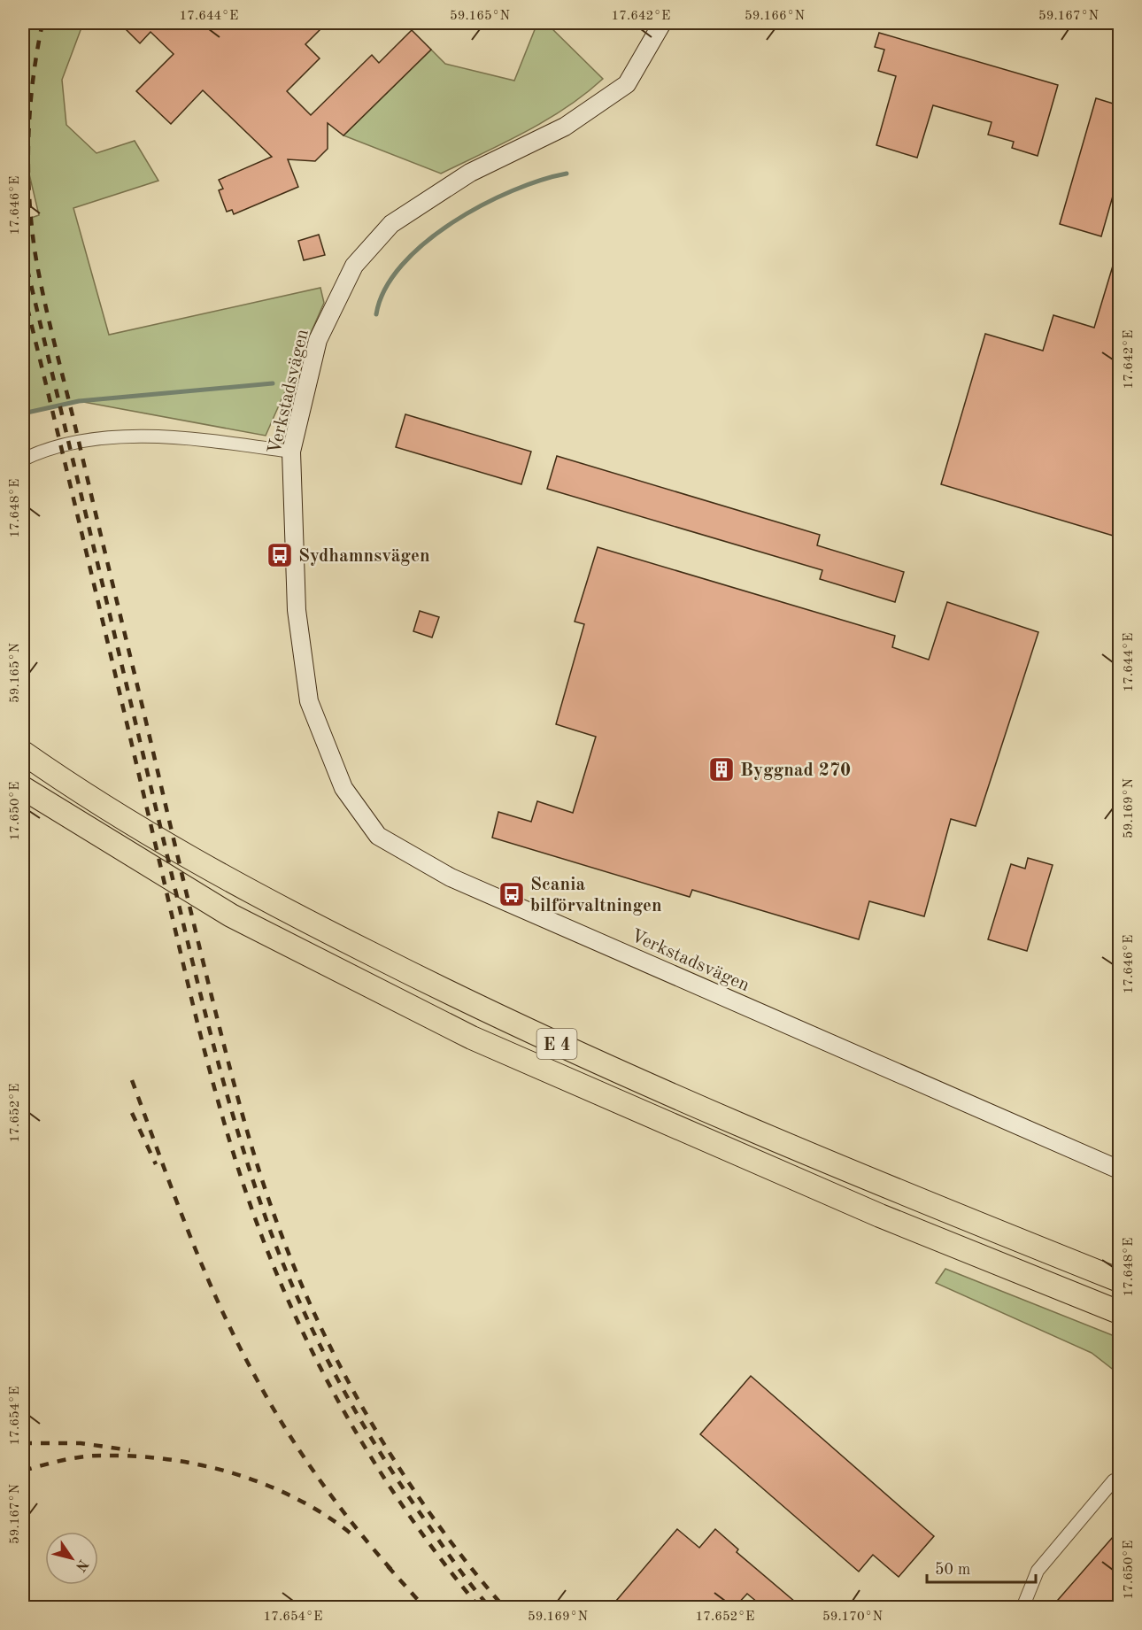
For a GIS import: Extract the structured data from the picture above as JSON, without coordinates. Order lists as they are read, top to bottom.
{
  "streets": {
    "highway": ["E 4"],
    "main road": ["Verkstadsvägen"]
  },
  "places": {
    "bus stop": ["Sydhamnsvägen", "Scania bilförvaltningen"],
    "building": ["Byggnad 270"]
  },
  "scale_bar": "50 m",
  "north": "bottom right",
  "coordinates": [
    "17.644°E",
    "59.165°N",
    "17.642°E",
    "59.166°N",
    "59.167°N",
    "17.646°E",
    "17.648°E",
    "59.169°N",
    "17.650°E",
    "17.652°E",
    "17.654°E",
    "59.170°N"
  ]
}
